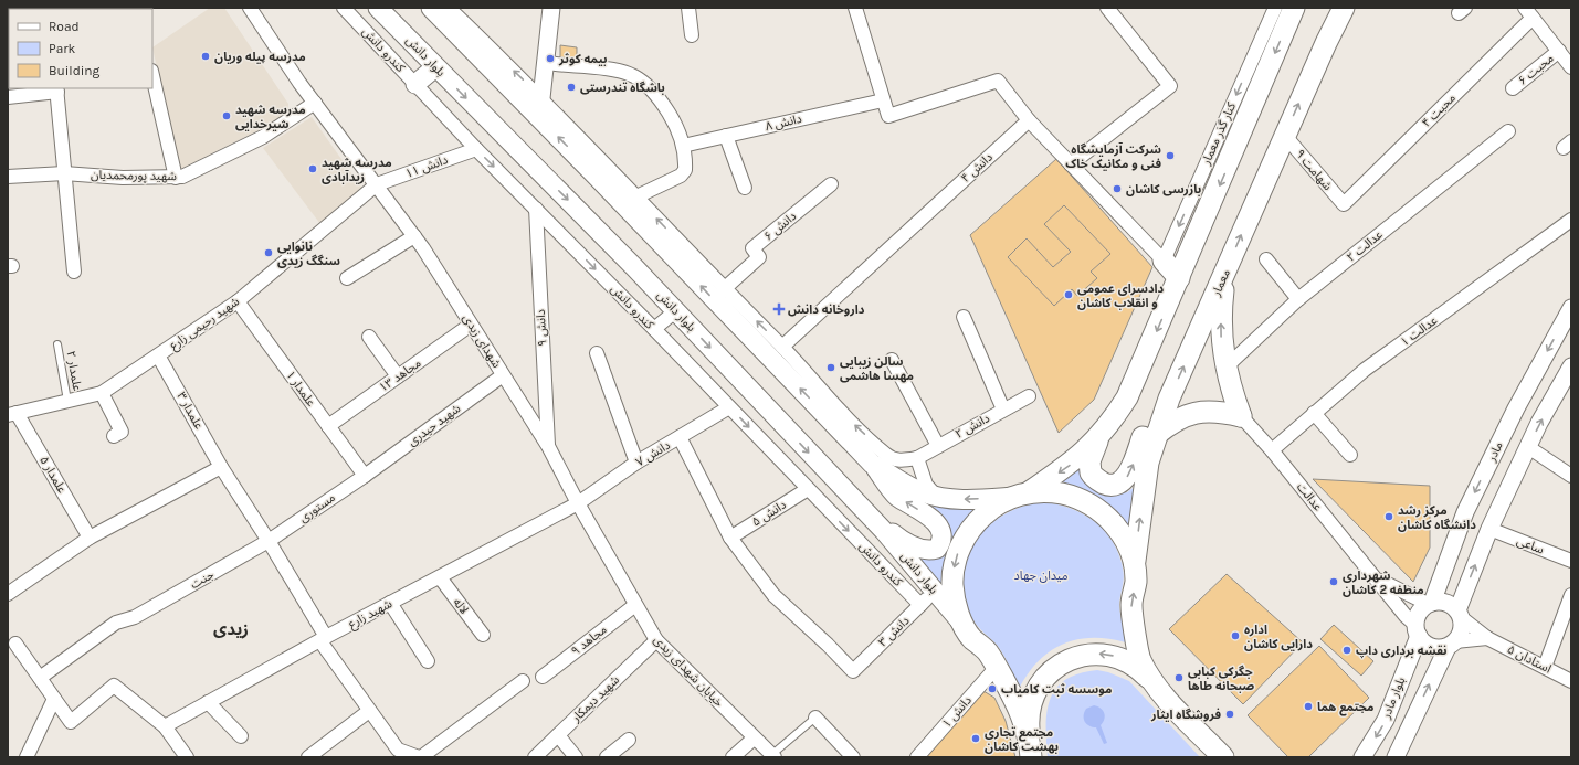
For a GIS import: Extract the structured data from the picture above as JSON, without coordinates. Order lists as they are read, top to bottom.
{
  "streets": {
    "main road": ["بلوار دانش", "معمار"],
    "street": [
      "کندرو دانش",
      "محبت ۶",
      "محبت ۴",
      "دانش ۸",
      "کنار گذر معمار",
      "دانش ۱۱",
      "دانش ۴",
      "شهامت ۹",
      "شهید پورمحمدیان",
      "دانش ۶",
      "عدالت ۲",
      "شهید رحیمی زارع",
      "دانش ۹",
      "عدالت ۱",
      "شهدای زیدی",
      "مجاهد ۱۳",
      "علمدار ۱",
      "علمدار ۳",
      "شهید حیدری",
      "دانش ۲",
      "مادر",
      "دانش ۷",
      "علمدار ۵",
      "عدالت",
      "مستوری",
      "دانش ۵",
      "ساعی",
      "جنت",
      "لاله",
      "شهید زارع",
      "دانش ۳",
      "مجاهد ۹",
      "استادان ۵",
      "خیابان شهدای زیدی",
      "بلوار مادر",
      "شهید دیمکار",
      "دانش ۱"
    ],
    "lane": ["علمدار ۲"]
  },
  "crossings": [
    ["کندرو دانش", "دانش ۱۱"],
    ["کندرو دانش", "دانش ۹"],
    ["کندرو دانش", "دانش ۷"],
    ["کندرو دانش", "دانش ۵"],
    ["کندرو دانش", "دانش ۳"],
    ["بلوار دانش", "دانش ۳"],
    ["محبت ۴", "شهامت ۹"],
    ["دانش ۱۱", "شهید رحیمی زارع"],
    ["دانش ۱۱", "شهدای زیدی"],
    ["شهامت ۹", "معمار"],
    ["شهید پورمحمدیان", "شهدای زیدی"],
    ["شهید رحیمی زارع", "شهدای زیدی"],
    ["شهید رحیمی زارع", "علمدار ۲"],
    ["شهید رحیمی زارع", "علمدار ۱"],
    ["شهید رحیمی زارع", "علمدار ۳"],
    ["شهید رحیمی زارع", "علمدار ۵"],
    ["دانش ۹", "شهدای زیدی"],
    ["عدالت ۱", "عدالت"],
    ["شهدای زیدی", "مجاهد ۱۳"],
    ["شهدای زیدی", "شهید حیدری"],
    ["شهدای زیدی", "دانش ۷"],
    ["شهدای زیدی", "شهید زارع"],
    ["شهدای زیدی", "خیابان شهدای زیدی"],
    ["مجاهد ۱۳", "علمدار ۱"],
    ["علمدار ۱", "شهید حیدری"],
    ["علمدار ۱", "مستوری"],
    ["علمدار ۳", "مستوری"],
    ["علمدار ۳", "جنت"],
    ["علمدار ۳", "شهید زارع"],
    ["شهید حیدری", "مستوری"],
    ["مادر", "عدالت"],
    ["مادر", "استادان ۵"],
    ["مادر", "بلوار مادر"],
    ["دانش ۷", "شهید زارع"],
    ["دانش ۷", "خیابان شهدای زیدی"],
    ["عدالت", "استادان ۵"],
    ["عدالت", "بلوار مادر"],
    ["مستوری", "جنت"],
    ["دانش ۵", "دانش ۳"],
    ["لاله", "شهید زارع"],
    ["شهید زارع", "خیابان شهدای زیدی"],
    ["مجاهد ۹", "خیابان شهدای زیدی"],
    ["استادان ۵", "بلوار مادر"],
    ["خیابان شهدای زیدی", "شهید دیمکار"]
  ],
  "one_way": ["کنار گذر معمار"],
  "districts": ["زیدی"],
  "parks": ["میدان جهاد"],
  "places": {
    "other": [
      "مدرسه پیله وریان",
      "بیمه کوثر",
      "باشگاه تندرستی",
      "مدرسه شهید شیرخدایی",
      "شرکت آزمایشگاه فنی و مکانیک خاک",
      "مدرسه شهید زیدآبادی",
      "بازرسی کاشان",
      "نانوایی سنگگ زیدی",
      "دادسرای عمومی و انقلاب کاشان",
      "سالن زیبایی مهسا هاشمی",
      "مرکز رشد دانشگاه کاشان",
      "شهرداری منطفه 2 کاشان",
      "اداره دارایی کاشان",
      "نقشه برداری داپ",
      "جگرکی کبابی صبحانه طاها",
      "موسسه ثبت کامیاب",
      "مجتمع هما",
      "فروشگاه ایثار",
      "مجتمع تجاری بهشت کاشان"
    ],
    "health": ["داروخانه دانش"]
  },
  "legend": ["Road", "Park", "Building"]
}
